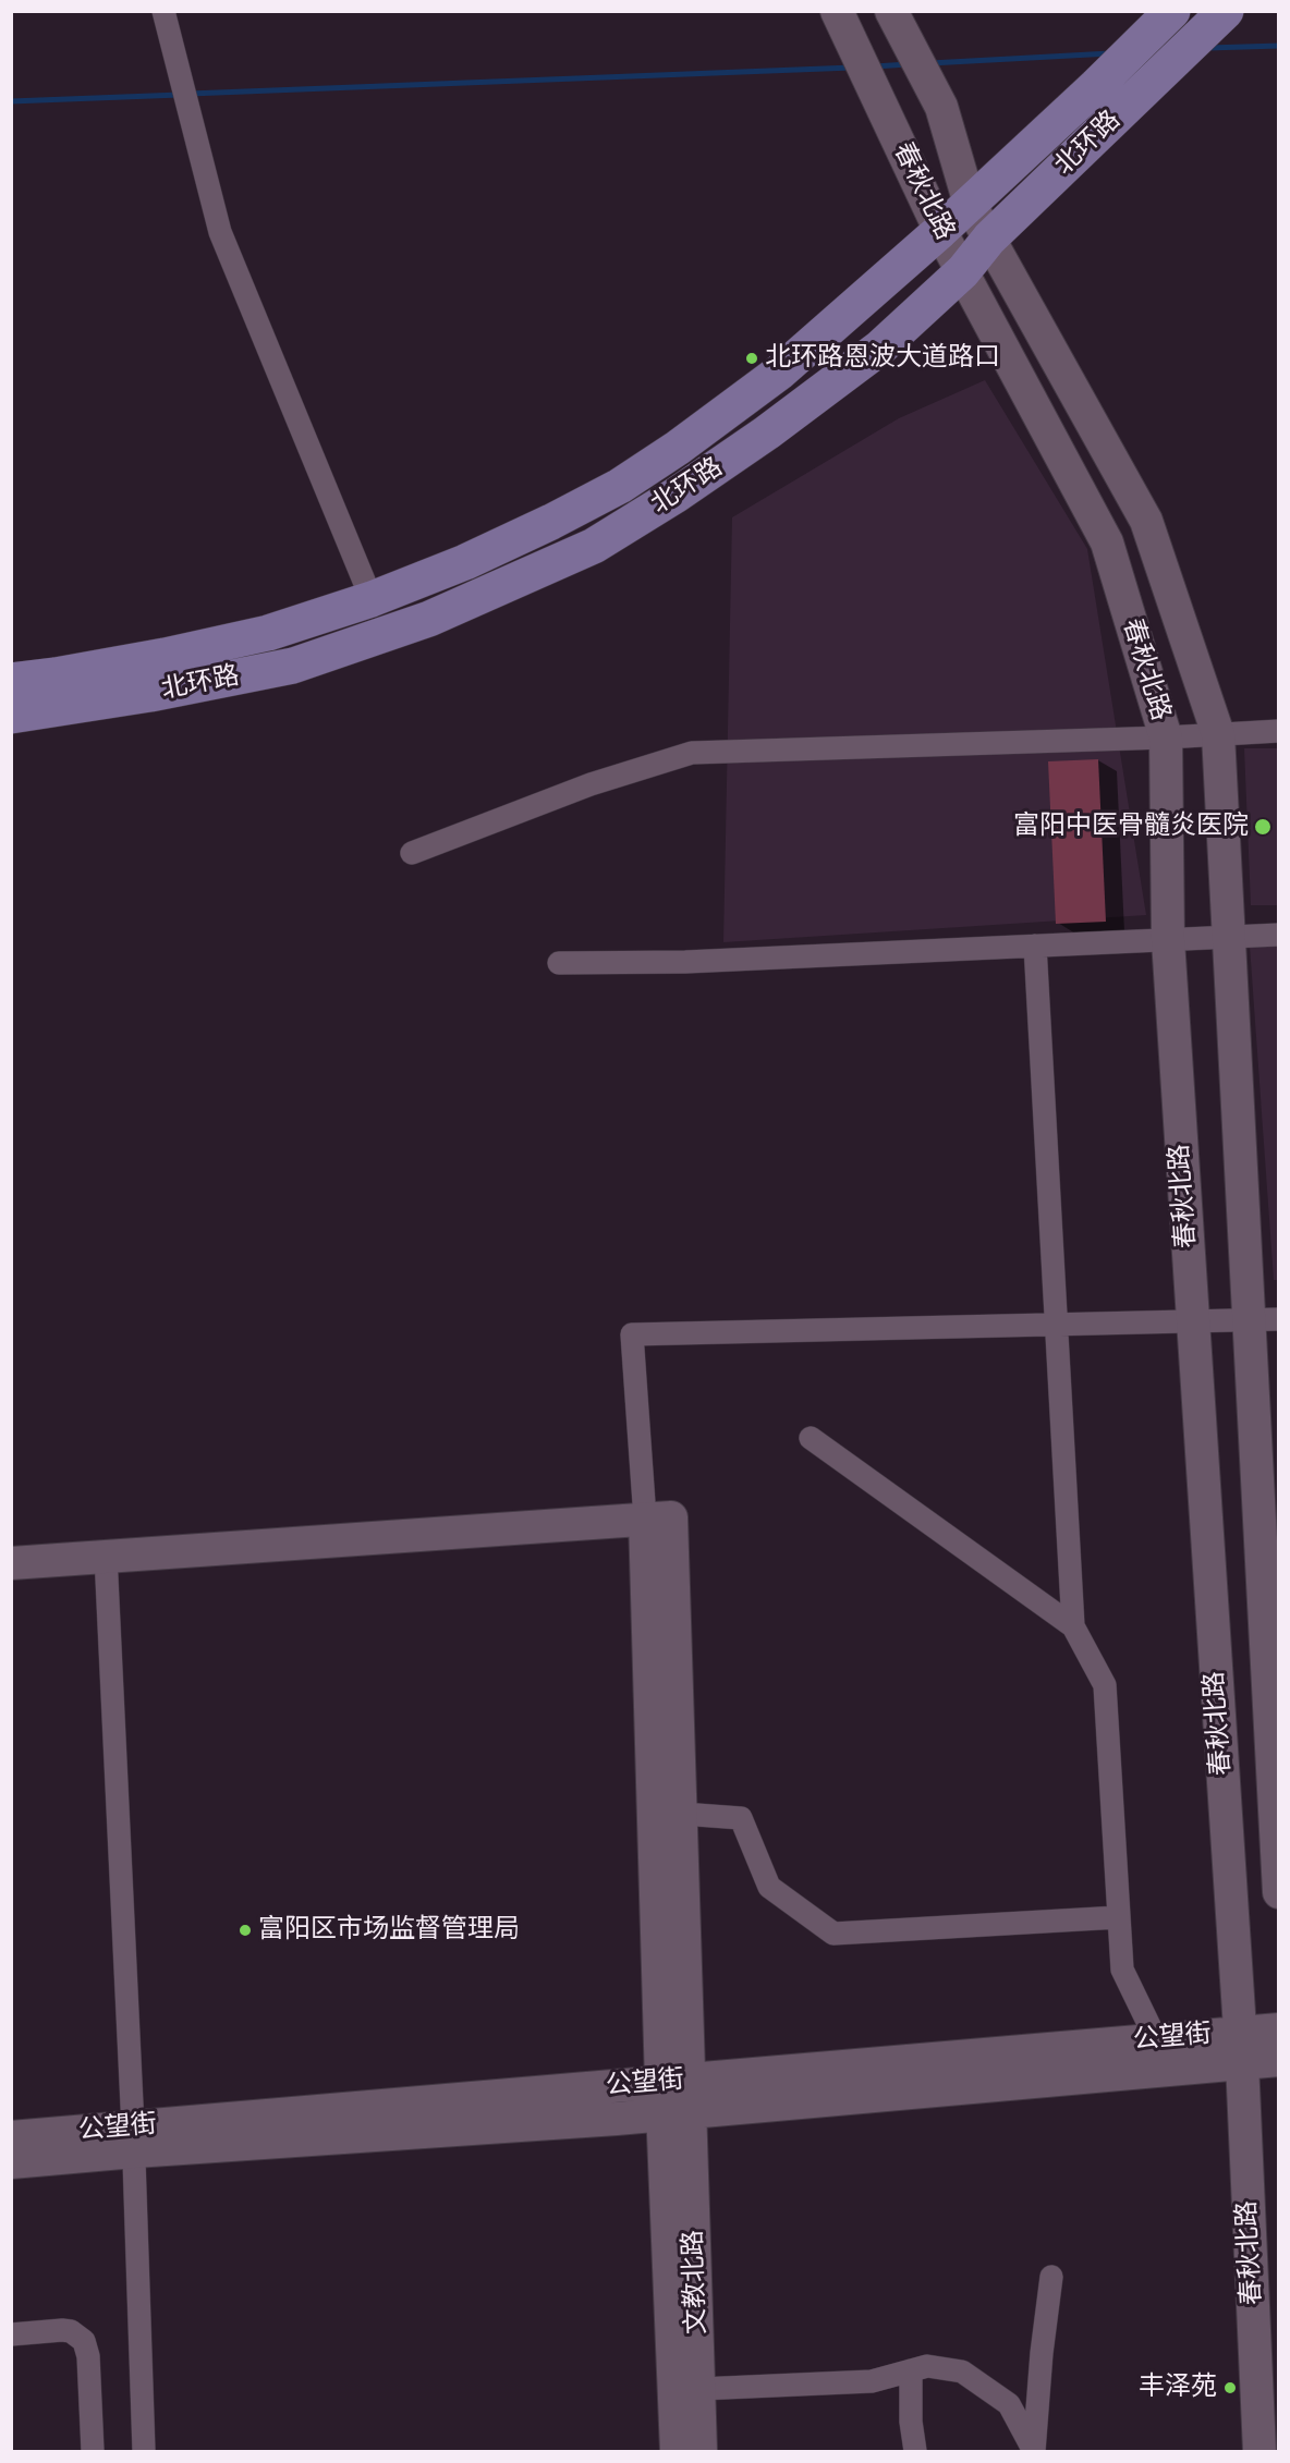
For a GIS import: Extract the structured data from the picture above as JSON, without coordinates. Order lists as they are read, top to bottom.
{
  "streets": {
    "main road": ["北环路"],
    "street": ["春秋北路", "公望街", "文教北路"]
  },
  "crossings": [
    ["北环路", "春秋北路"],
    ["春秋北路", "公望街"],
    ["公望街", "文教北路"]
  ],
  "places": [
    "北环路恩波大道路口",
    "富阳中医骨髓炎医院",
    "富阳区市场监督管理局",
    "丰泽苑"
  ]
}
